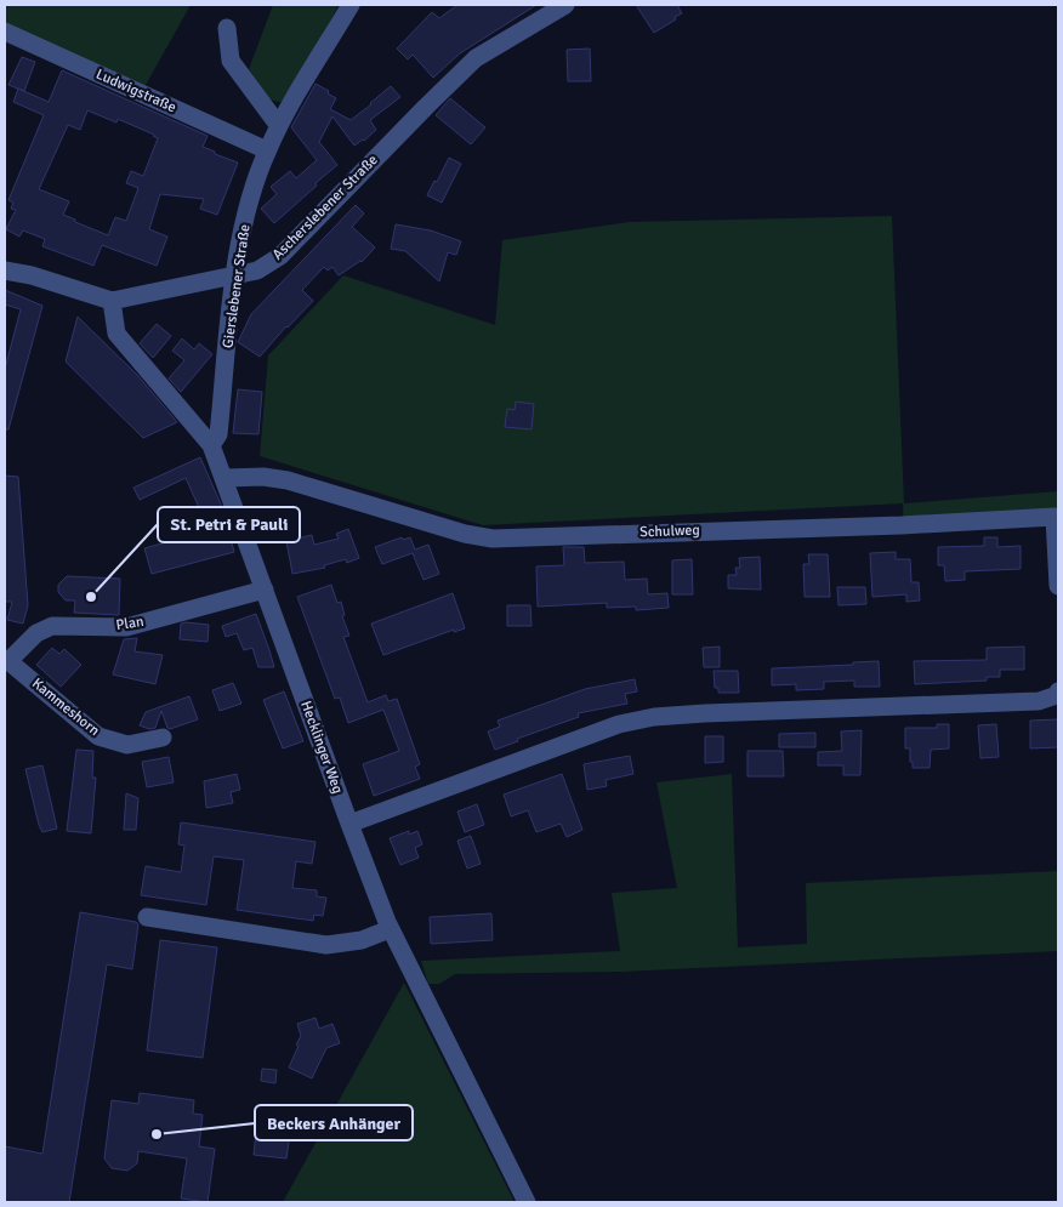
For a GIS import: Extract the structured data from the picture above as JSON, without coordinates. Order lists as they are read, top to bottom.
{
  "streets": {
    "street": [
      "Ludwigstraße",
      "Ascherslebener Straße",
      "Gierslebener Straße",
      "Schulweg",
      "Plan",
      "Kammeshorn",
      "Hecklinger Weg"
    ]
  },
  "crossings": [
    ["Ludwigstraße", "Gierslebener Straße"],
    ["Ascherslebener Straße", "Gierslebener Straße"],
    ["Ascherslebener Straße", "Hecklinger Weg"],
    ["Gierslebener Straße", "Hecklinger Weg"],
    ["Schulweg", "Hecklinger Weg"],
    ["Plan", "Kammeshorn"],
    ["Plan", "Hecklinger Weg"]
  ],
  "places": ["St. Petri & Pauli", "Beckers Anhänger"]
}
